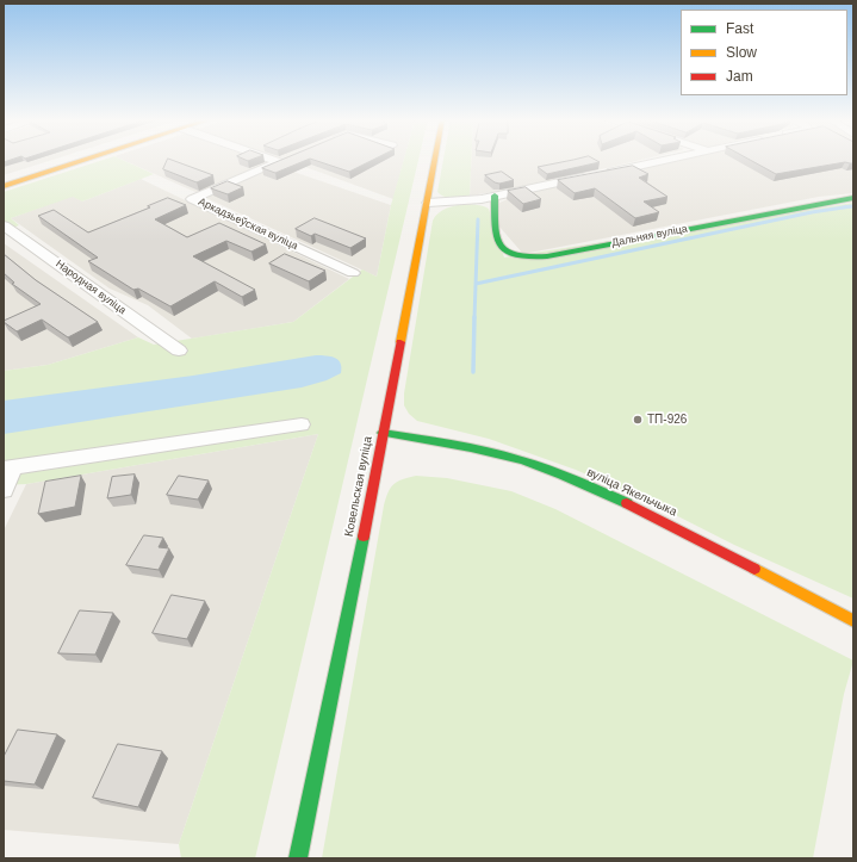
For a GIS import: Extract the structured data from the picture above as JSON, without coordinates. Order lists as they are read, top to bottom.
{
  "streets": {
    "street": [
      "Аркадзьеўская вуліца",
      "Дальняя вуліца",
      "Народная вуліца",
      "Ковельская вуліца",
      "вуліца Якельчыка"
    ]
  },
  "crossings": [
    ["Ковельская вуліца", "вуліца Якельчыка"]
  ],
  "places": ["ТП-926"],
  "legend": ["Fast", "Slow", "Jam"]
}
